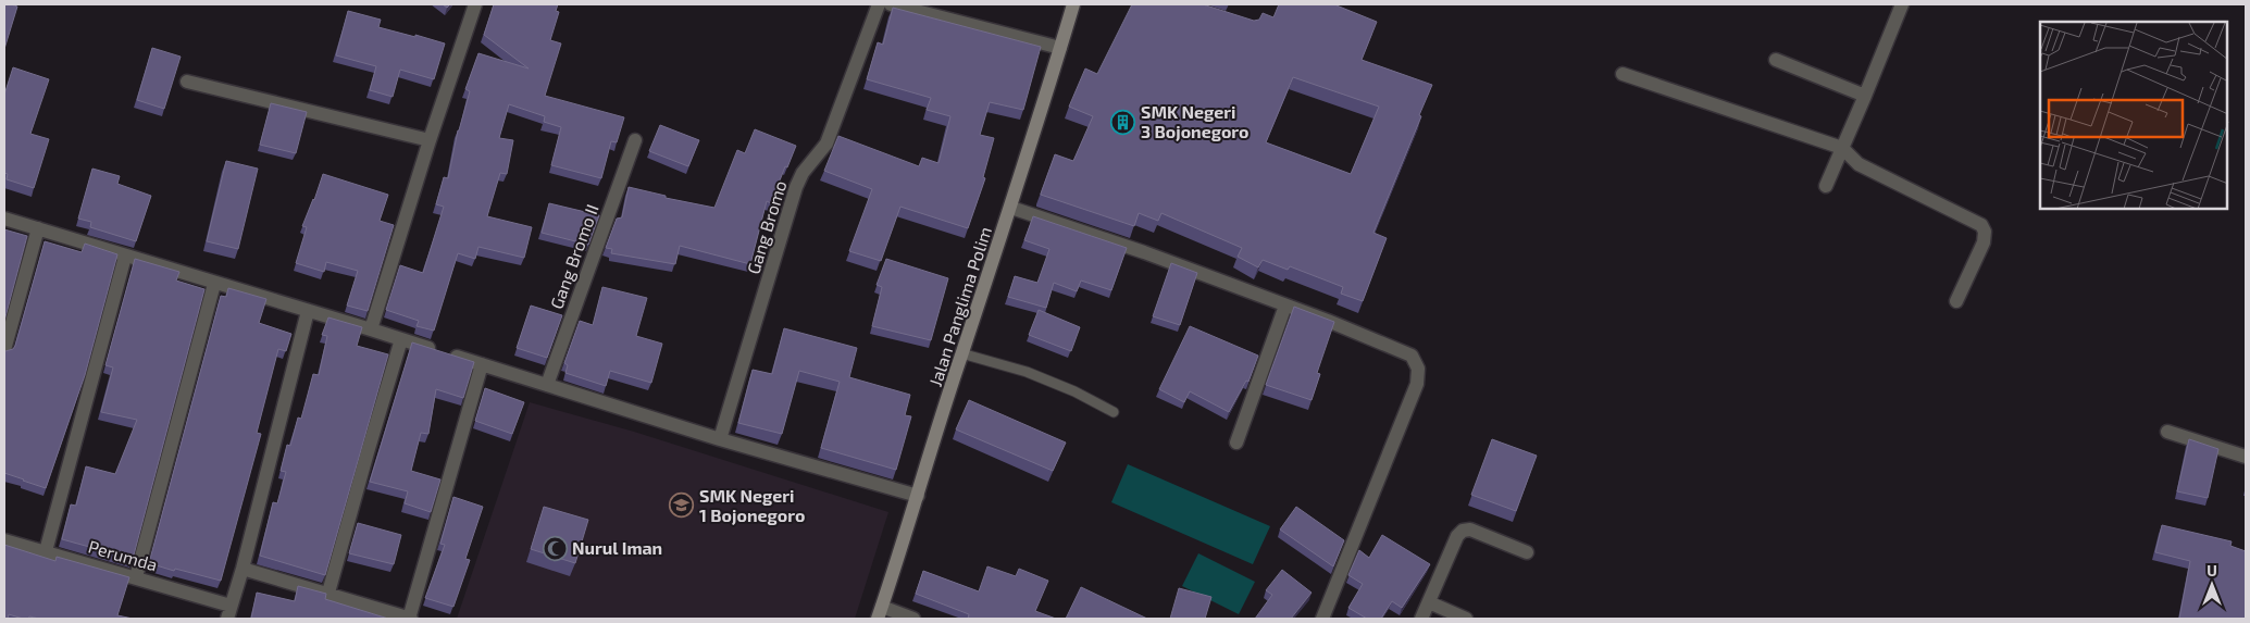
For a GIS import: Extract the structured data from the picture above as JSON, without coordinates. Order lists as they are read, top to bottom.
{
  "streets": {
    "main road": ["Jalan Panglima Polim"],
    "street": ["Gang Bromo", "Gang Bromo II", "Perumda"]
  },
  "places": {
    "building": ["SMK Negeri 3 Bojonegoro"],
    "school or university": ["SMK Negeri 1 Bojonegoro"],
    "mosque": ["Nurul Iman"]
  },
  "north": "top"
}
